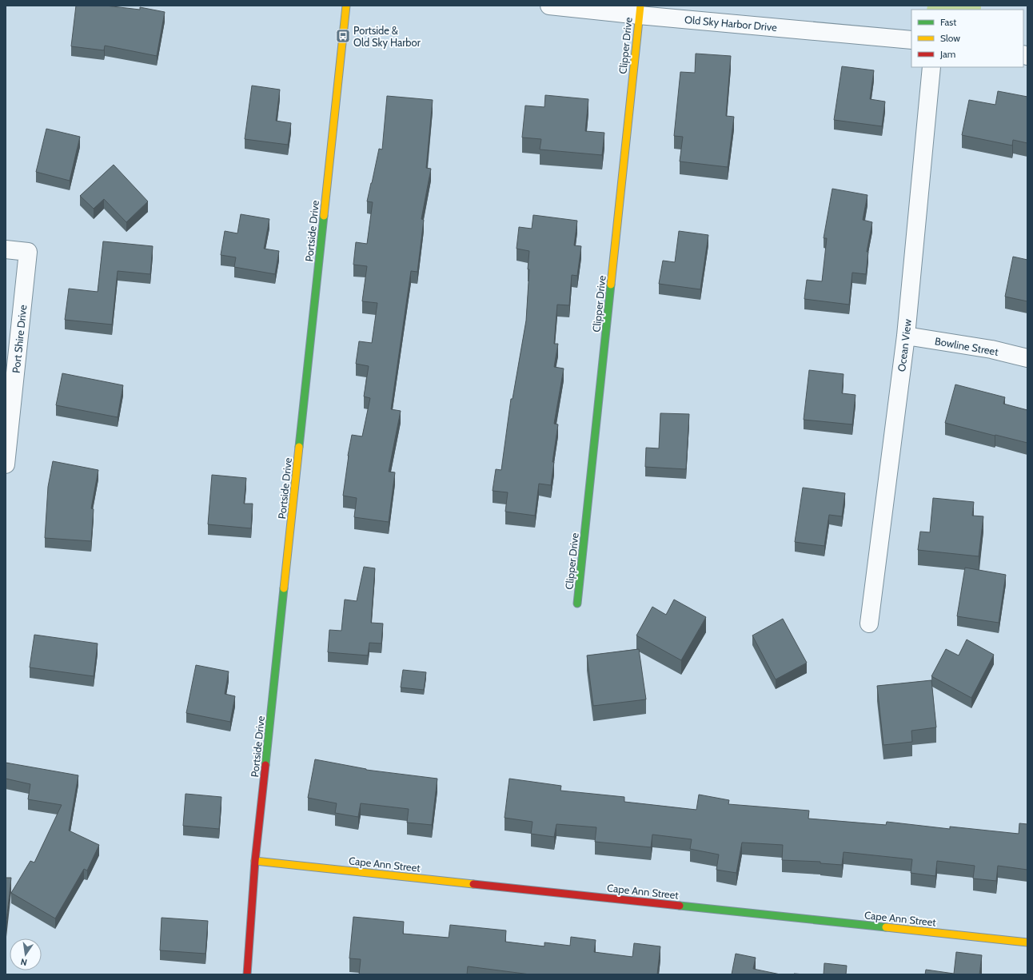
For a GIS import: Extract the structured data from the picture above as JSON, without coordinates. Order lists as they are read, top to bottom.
{
  "streets": {
    "street": [
      "Old Sky Harbor Drive",
      "Clipper Drive",
      "Portside Drive",
      "Port Shire Drive",
      "Ocean View",
      "Bowline Street",
      "Cape Ann Street"
    ]
  },
  "crossings": [
    ["Old Sky Harbor Drive", "Clipper Drive"],
    ["Portside Drive", "Cape Ann Street"],
    ["Ocean View", "Bowline Street"]
  ],
  "places": {
    "bus stop": ["Portside & Old Sky Harbor"]
  },
  "legend": ["Fast", "Slow", "Jam"],
  "north": "bottom"
}
